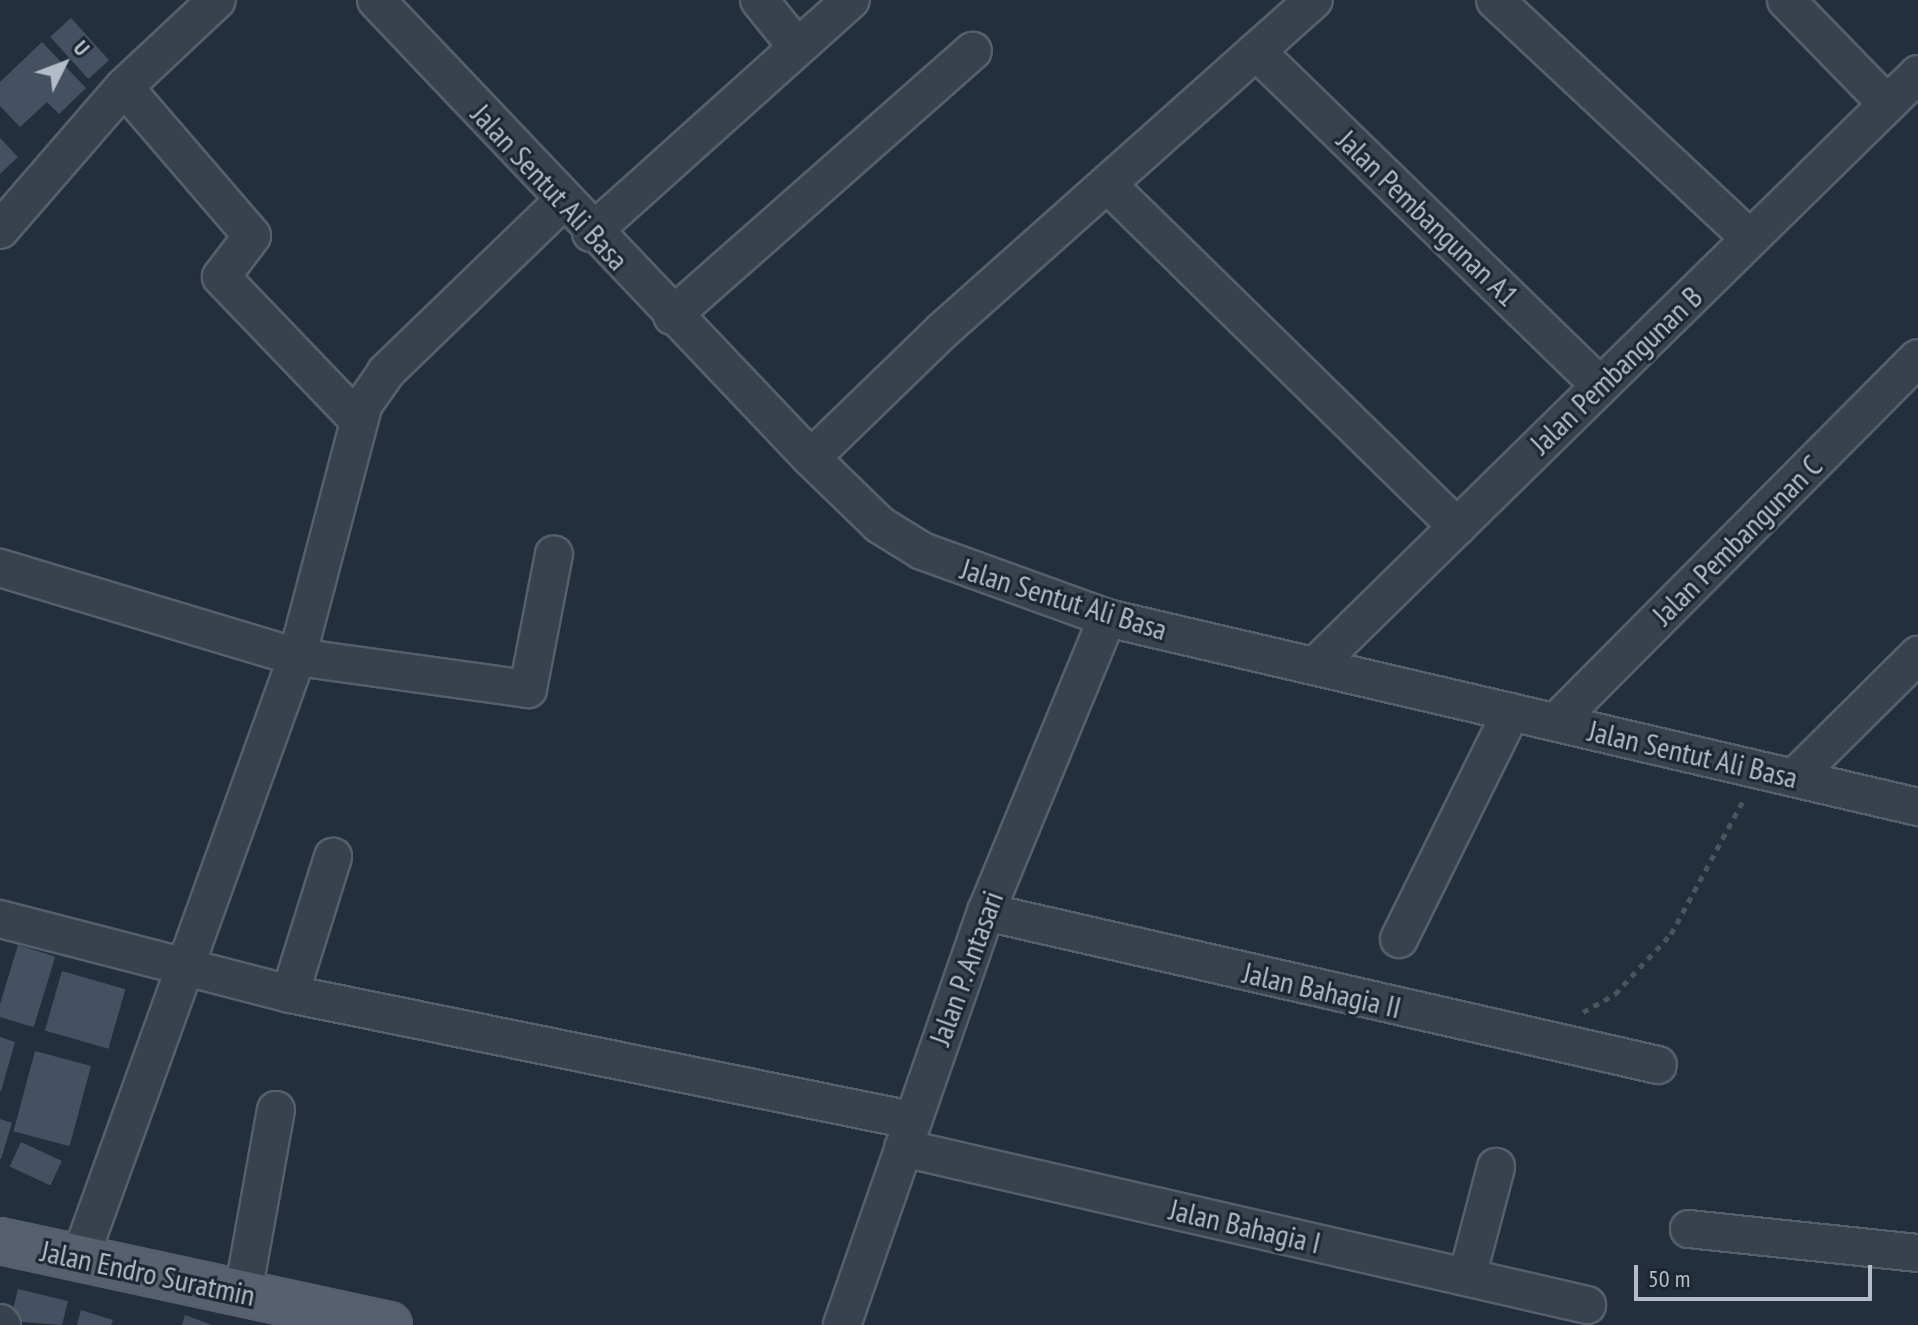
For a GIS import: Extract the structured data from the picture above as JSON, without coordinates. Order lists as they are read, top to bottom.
{
  "streets": {
    "main road": ["Jalan Endro Suratmin"],
    "street": [
      "Jalan Sentut Ali Basa",
      "Jalan Pembangunan A1",
      "Jalan Pembangunan B",
      "Jalan Pembangunan C",
      "Jalan P. Antasari",
      "Jalan Bahagia II",
      "Jalan Bahagia I"
    ]
  },
  "crossings": [
    ["Jalan Sentut Ali Basa", "Jalan Pembangunan B"],
    ["Jalan Sentut Ali Basa", "Jalan Pembangunan C"],
    ["Jalan Sentut Ali Basa", "Jalan P. Antasari"],
    ["Jalan Pembangunan A1", "Jalan Pembangunan B"],
    ["Jalan P. Antasari", "Jalan Bahagia II"],
    ["Jalan P. Antasari", "Jalan Bahagia I"]
  ],
  "scale_bar": "50 m",
  "north": "top right"
}
